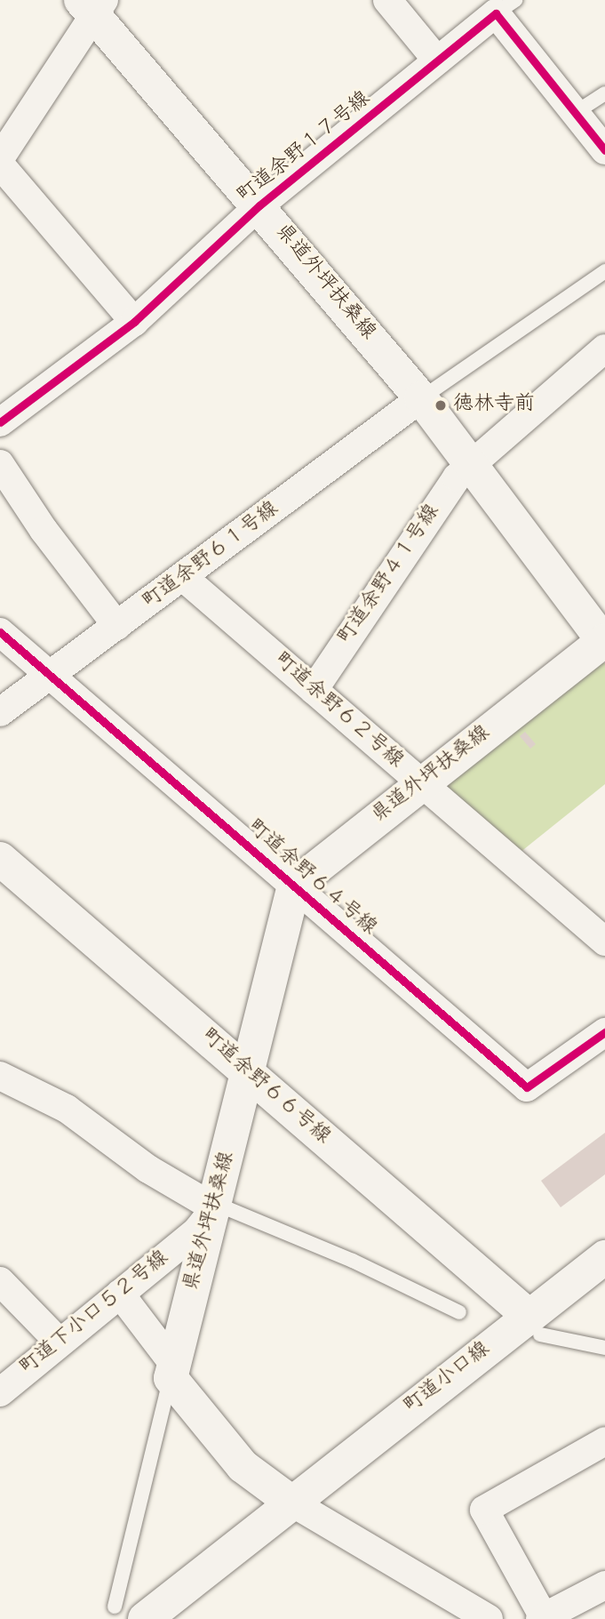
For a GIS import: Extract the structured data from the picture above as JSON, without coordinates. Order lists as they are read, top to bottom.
{
  "streets": {
    "main road": ["県道外坪扶桑線", "町道余野６６号線", "町道小口線"],
    "street": [
      "町道余野１７号線",
      "町道余野６１号線",
      "町道余野４１号線",
      "町道余野６２号線",
      "町道余野６４号線",
      "町道下小口５２号線"
    ]
  },
  "crossings": [
    ["町道余野１７号線", "県道外坪扶桑線"],
    ["県道外坪扶桑線", "町道余野６１号線"],
    ["県道外坪扶桑線", "町道余野４１号線"],
    ["県道外坪扶桑線", "町道余野６２号線"],
    ["県道外坪扶桑線", "町道余野６４号線"],
    ["県道外坪扶桑線", "町道余野６６号線"],
    ["県道外坪扶桑線", "町道下小口５２号線"],
    ["町道余野６１号線", "町道余野６２号線"],
    ["町道余野６１号線", "町道余野６４号線"],
    ["町道余野４１号線", "町道余野６２号線"],
    ["町道余野６６号線", "町道小口線"]
  ],
  "places": ["徳林寺前"]
}
